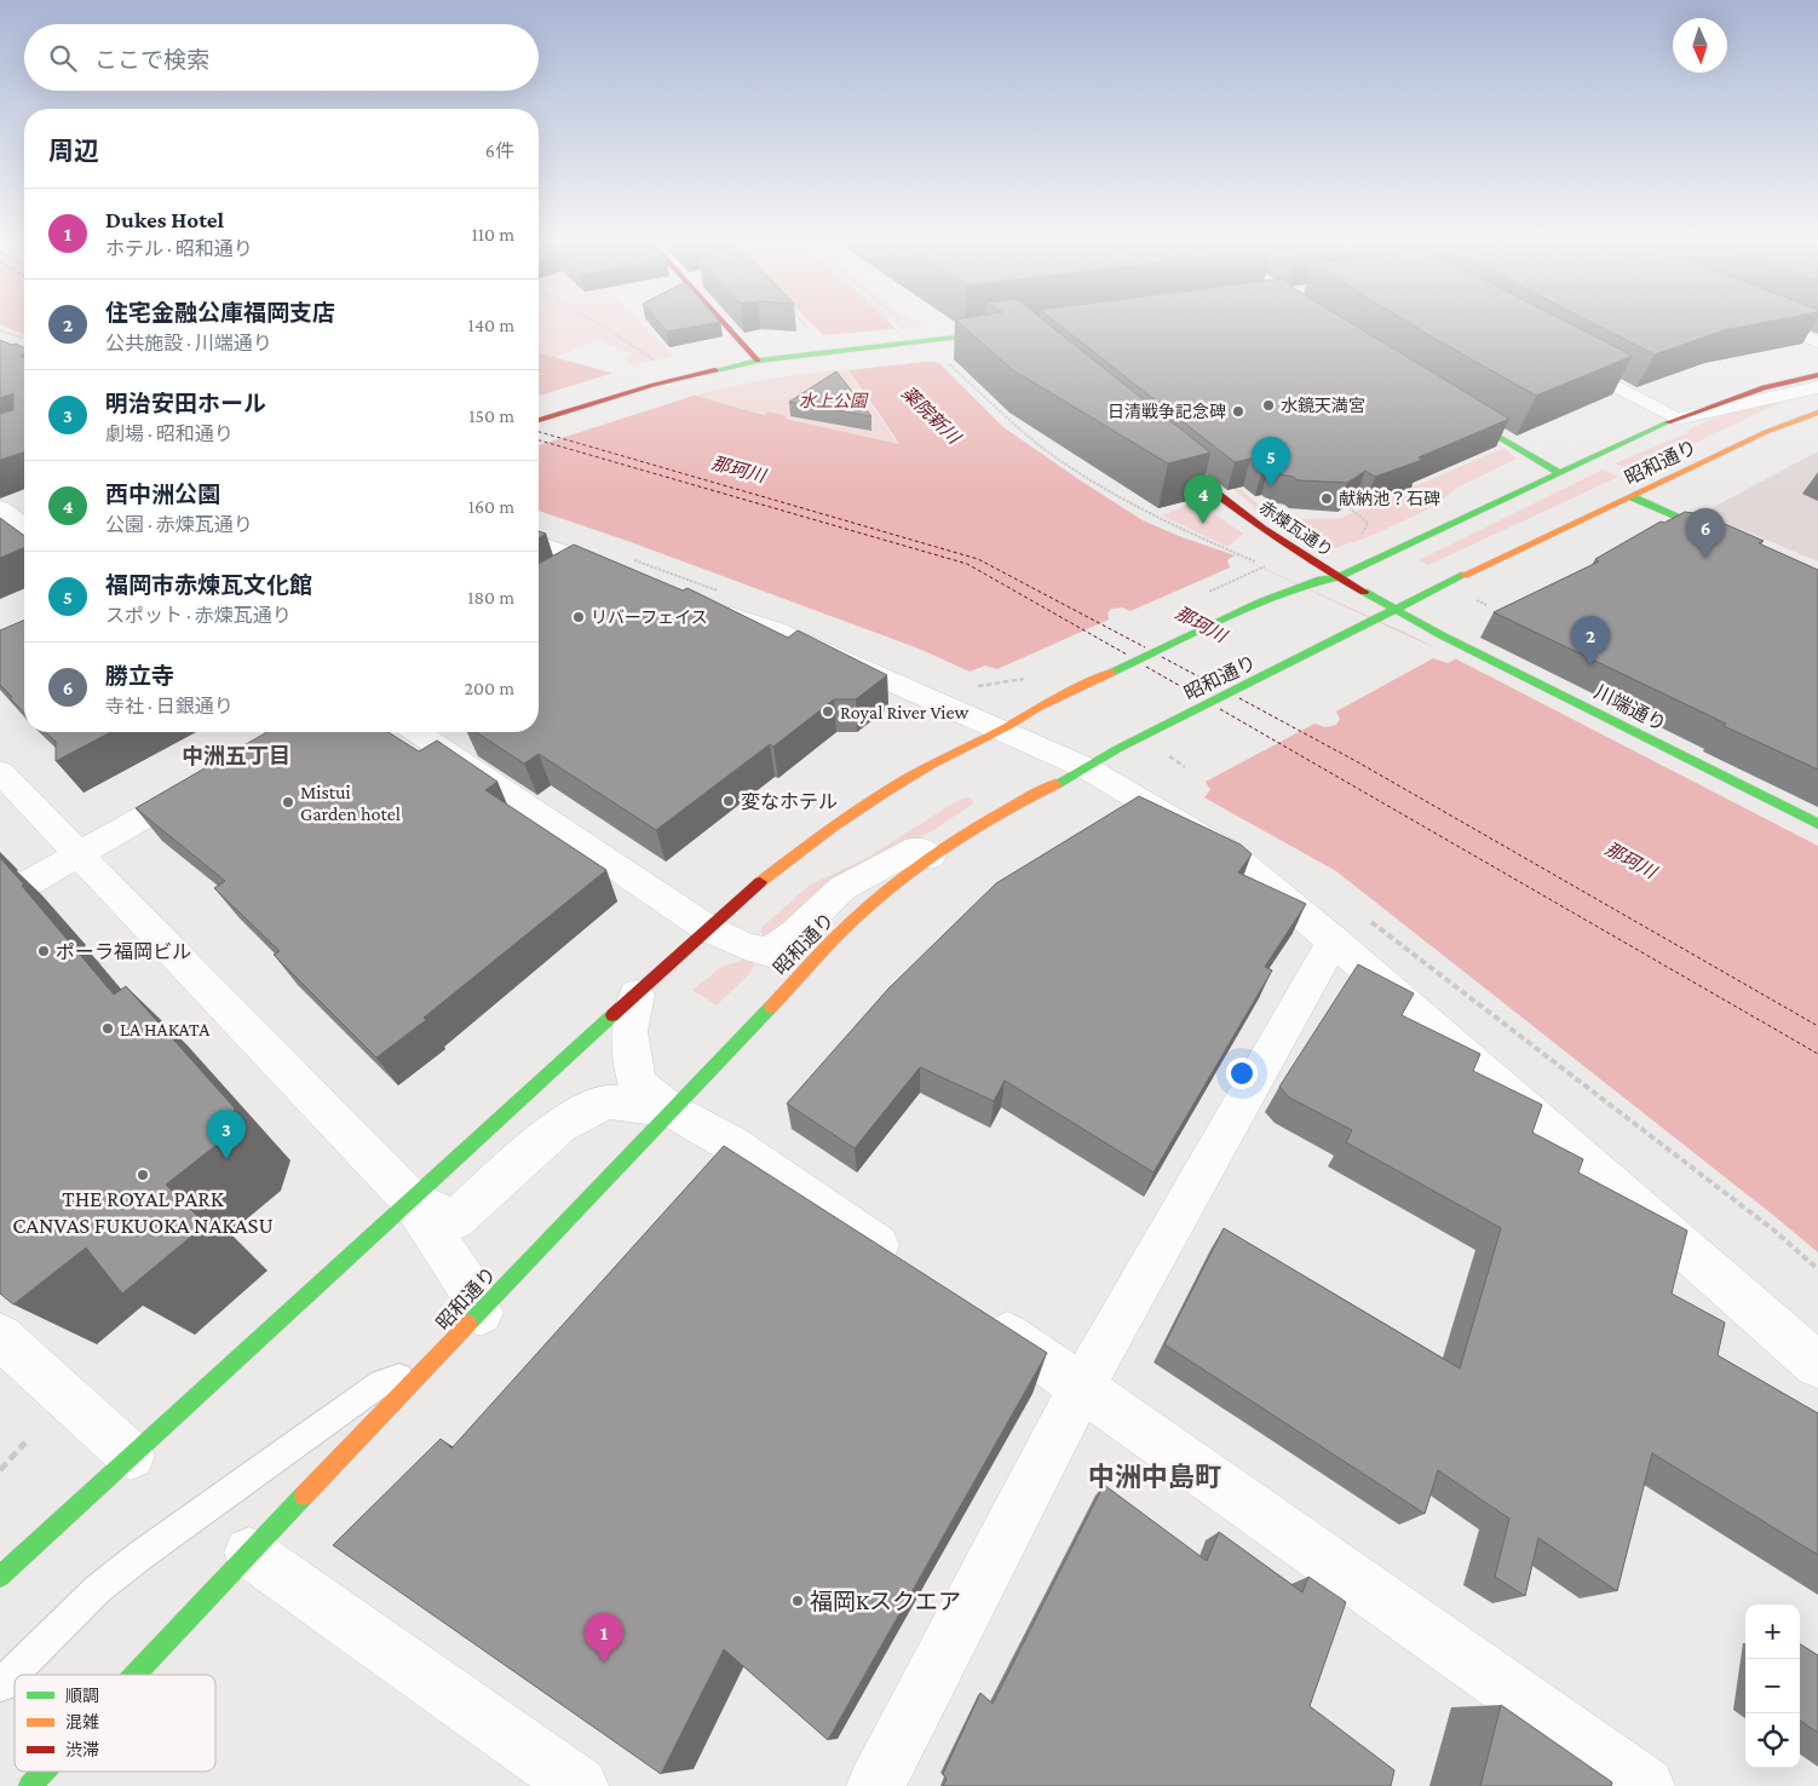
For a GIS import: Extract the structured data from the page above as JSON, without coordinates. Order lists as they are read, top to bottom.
{
  "streets": {
    "street": ["昭和通り", "赤煉瓦通り", "川端通り"]
  },
  "crossings": [
    ["昭和通り", "赤煉瓦通り"],
    ["昭和通り", "川端通り"],
    ["赤煉瓦通り", "川端通り"]
  ],
  "districts": ["中洲五丁目", "中洲中島町"],
  "water": ["薬院新川", "那珂川"],
  "parks": ["水上公園"],
  "places": [
    "水鏡天満宮",
    "日清戦争記念碑",
    "献納池？石碑",
    "リバーフェイス",
    "Royal River View",
    "変なホテル",
    "Mistui Garden hotel",
    "ポーラ福岡ビル",
    "LA HAKATA",
    "THE ROYAL PARK CANVAS FUKUOKA NAKASU",
    "福岡Kスクエア"
  ],
  "legend": ["順調", "混雑", "渋滞"],
  "north": "bottom",
  "page": {
    "search": "ここで検索",
    "heading": ["周辺", "6件"],
    "list": [
      {
        "mark": "1",
        "name": "Dukes Hotel",
        "note": "ホテル · 昭和通り",
        "value": "110 m"
      },
      {
        "mark": "2",
        "name": "住宅金融公庫福岡支店",
        "note": "公共施設 · 川端通り",
        "value": "140 m"
      },
      {
        "mark": "3",
        "name": "明治安田ホール",
        "note": "劇場 · 昭和通り",
        "value": "150 m"
      },
      {
        "mark": "4",
        "name": "西中洲公園",
        "note": "公園 · 赤煉瓦通り",
        "value": "160 m"
      },
      {
        "mark": "5",
        "name": "福岡市赤煉瓦文化館",
        "note": "スポット · 赤煉瓦通り",
        "value": "180 m"
      },
      {
        "mark": "6",
        "name": "勝立寺",
        "note": "寺社 · 日銀通り",
        "value": "200 m"
      }
    ],
    "pins": [
      "5",
      "4",
      "6",
      "2",
      "3",
      "1"
    ],
    "map_buttons": ["+", "−"]
  }
}
